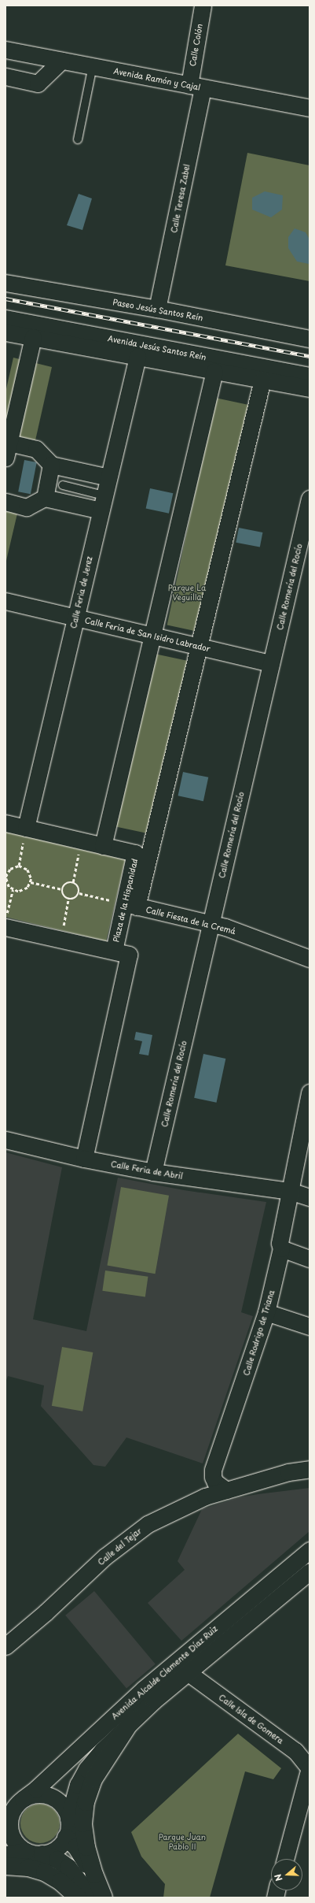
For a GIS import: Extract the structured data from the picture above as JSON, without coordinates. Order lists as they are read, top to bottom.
{
  "streets": {
    "street": [
      "Calle Colón",
      "Avenida Ramón y Cajal",
      "Calle Teresa Zabel",
      "Paseo Jesús Santos Reín",
      "Avenida Jesús Santos Reín",
      "Calle Romería del Rocío",
      "Calle Feria de Jerez",
      "Calle Feria de San Isidro Labrador",
      "Plaza de la Hispanidad",
      "Calle Fiesta de la Cremá",
      "Calle Feria de Abril",
      "Calle Rodrigo de Triana",
      "Calle del Tejar",
      "Avenida Alcalde Clemente Díaz Ruiz",
      "Calle Isla de Gomera"
    ]
  },
  "crossings": [
    ["Calle Colón", "Avenida Ramón y Cajal"],
    ["Calle Colón", "Calle Teresa Zabel"],
    ["Avenida Ramón y Cajal", "Calle Teresa Zabel"],
    ["Calle Teresa Zabel", "Paseo Jesús Santos Reín"],
    ["Avenida Jesús Santos Reín", "Calle Feria de Jerez"],
    ["Calle Romería del Rocío", "Calle Feria de San Isidro Labrador"],
    ["Calle Romería del Rocío", "Calle Fiesta de la Cremá"],
    ["Calle Romería del Rocío", "Calle Feria de Abril"],
    ["Calle Feria de Jerez", "Calle Feria de San Isidro Labrador"],
    ["Calle Feria de Jerez", "Plaza de la Hispanidad"],
    ["Plaza de la Hispanidad", "Calle Fiesta de la Cremá"],
    ["Calle Feria de Abril", "Calle Rodrigo de Triana"],
    ["Calle Rodrigo de Triana", "Calle del Tejar"],
    ["Avenida Alcalde Clemente Díaz Ruiz", "Calle Isla de Gomera"]
  ],
  "parks": ["Parque La Veguilla", "Parque Juan Pablo II"],
  "north": "left"
}
